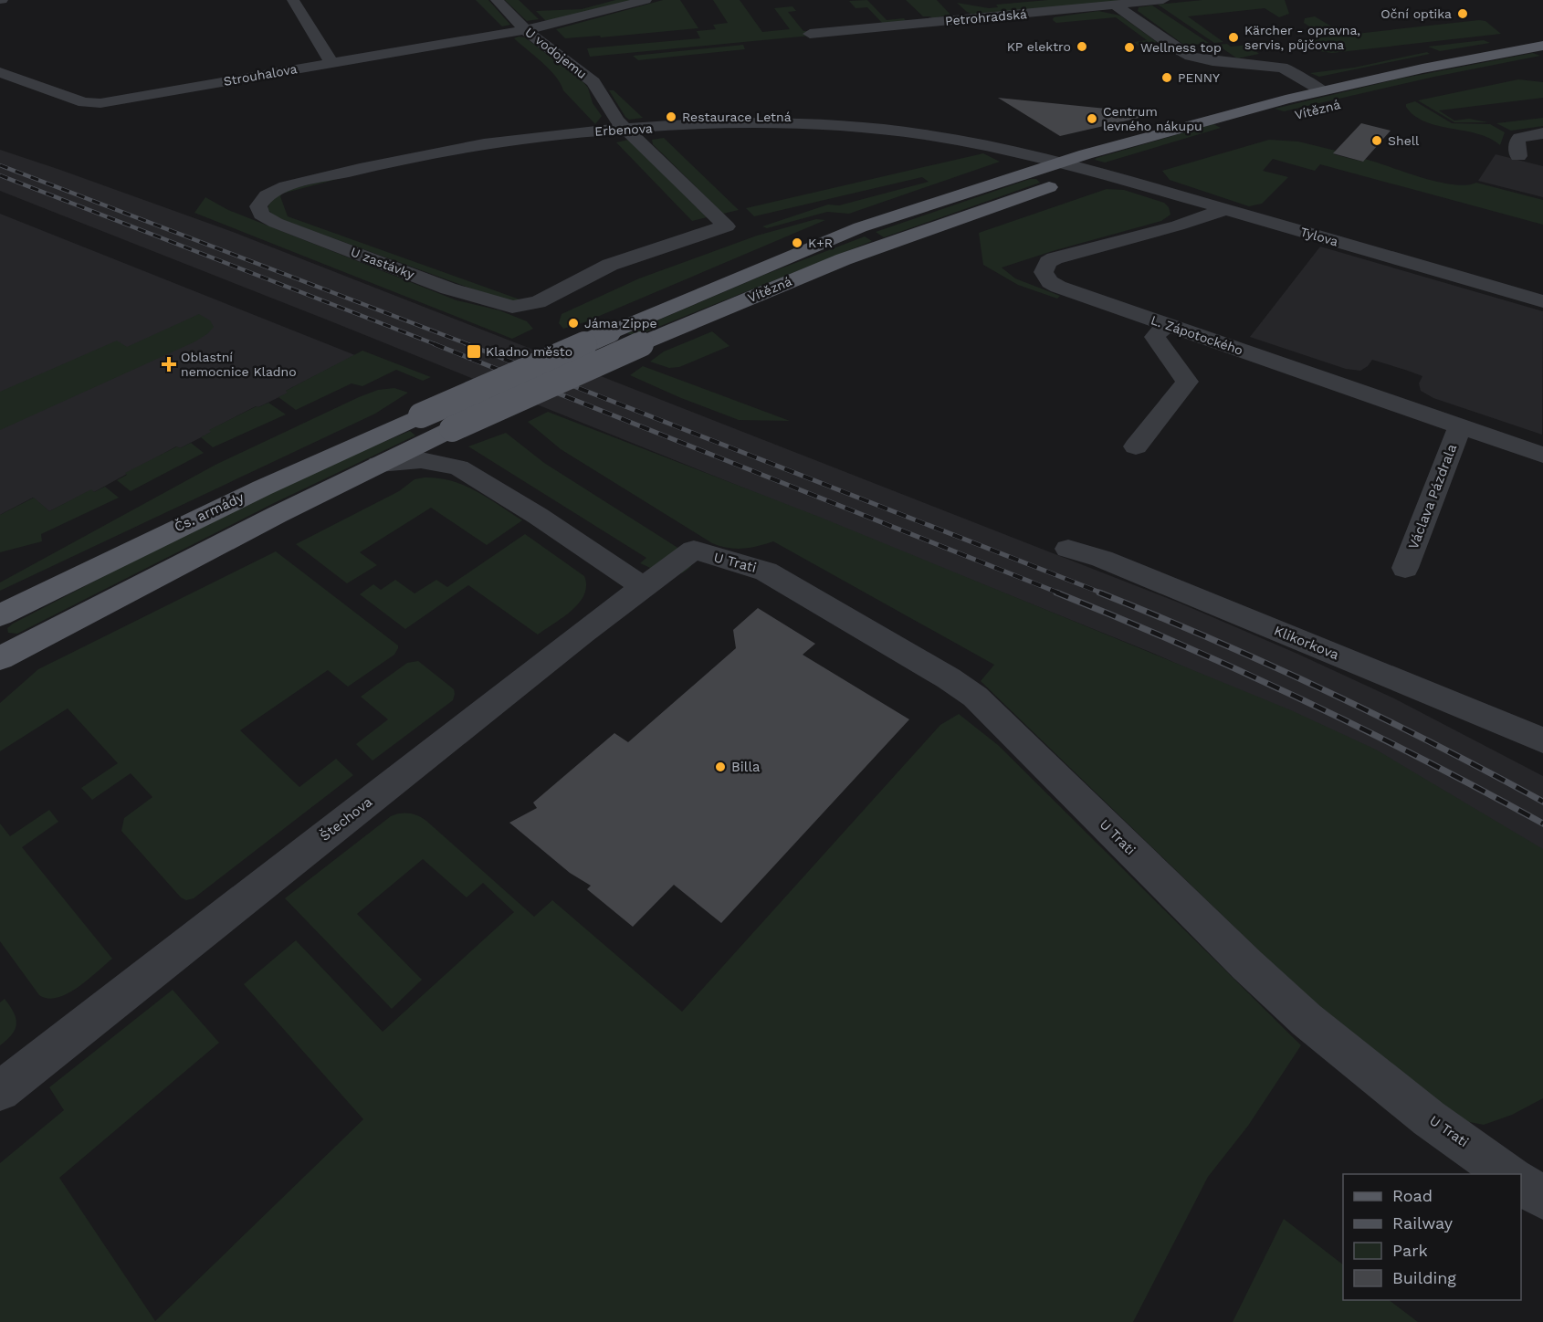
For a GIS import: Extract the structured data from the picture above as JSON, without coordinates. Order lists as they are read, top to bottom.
{
  "streets": {
    "main road": ["Vítězná", "Čs. armády"],
    "street": [
      "Petrohradská",
      "U vodojemu",
      "Strouhalova",
      "Erbenova",
      "Tylova",
      "U zastávky",
      "L. Zápotockého",
      "Václava Pázdrala",
      "U Trati",
      "Klikorkova",
      "Štechova"
    ]
  },
  "crossings": [
    ["Petrohradská", "Vítězná"],
    ["U vodojemu", "Strouhalova"],
    ["U vodojemu", "Erbenova"],
    ["U vodojemu", "U zastávky"],
    ["Vítězná", "Erbenova"],
    ["Vítězná", "Tylova"],
    ["Vítězná", "Čs. armády"],
    ["Erbenova", "U zastávky"],
    ["Tylova", "L. Zápotockého"],
    ["L. Zápotockého", "Václava Pázdrala"],
    ["U Trati", "Štechova"]
  ],
  "places": {
    "other": [
      "Oční optika",
      "Kärcher - opravna, servis, půjčovna",
      "KP elektro",
      "Wellness top",
      "PENNY",
      "Restaurace Letná",
      "Centrum levného nákupu",
      "Shell",
      "K+R",
      "Jáma Zippe",
      "Billa"
    ],
    "transit": ["Kladno město"],
    "health": ["Oblastní nemocnice Kladno"]
  },
  "legend": [
    "Road",
    "Railway",
    "Park",
    "Building"
  ]
}
